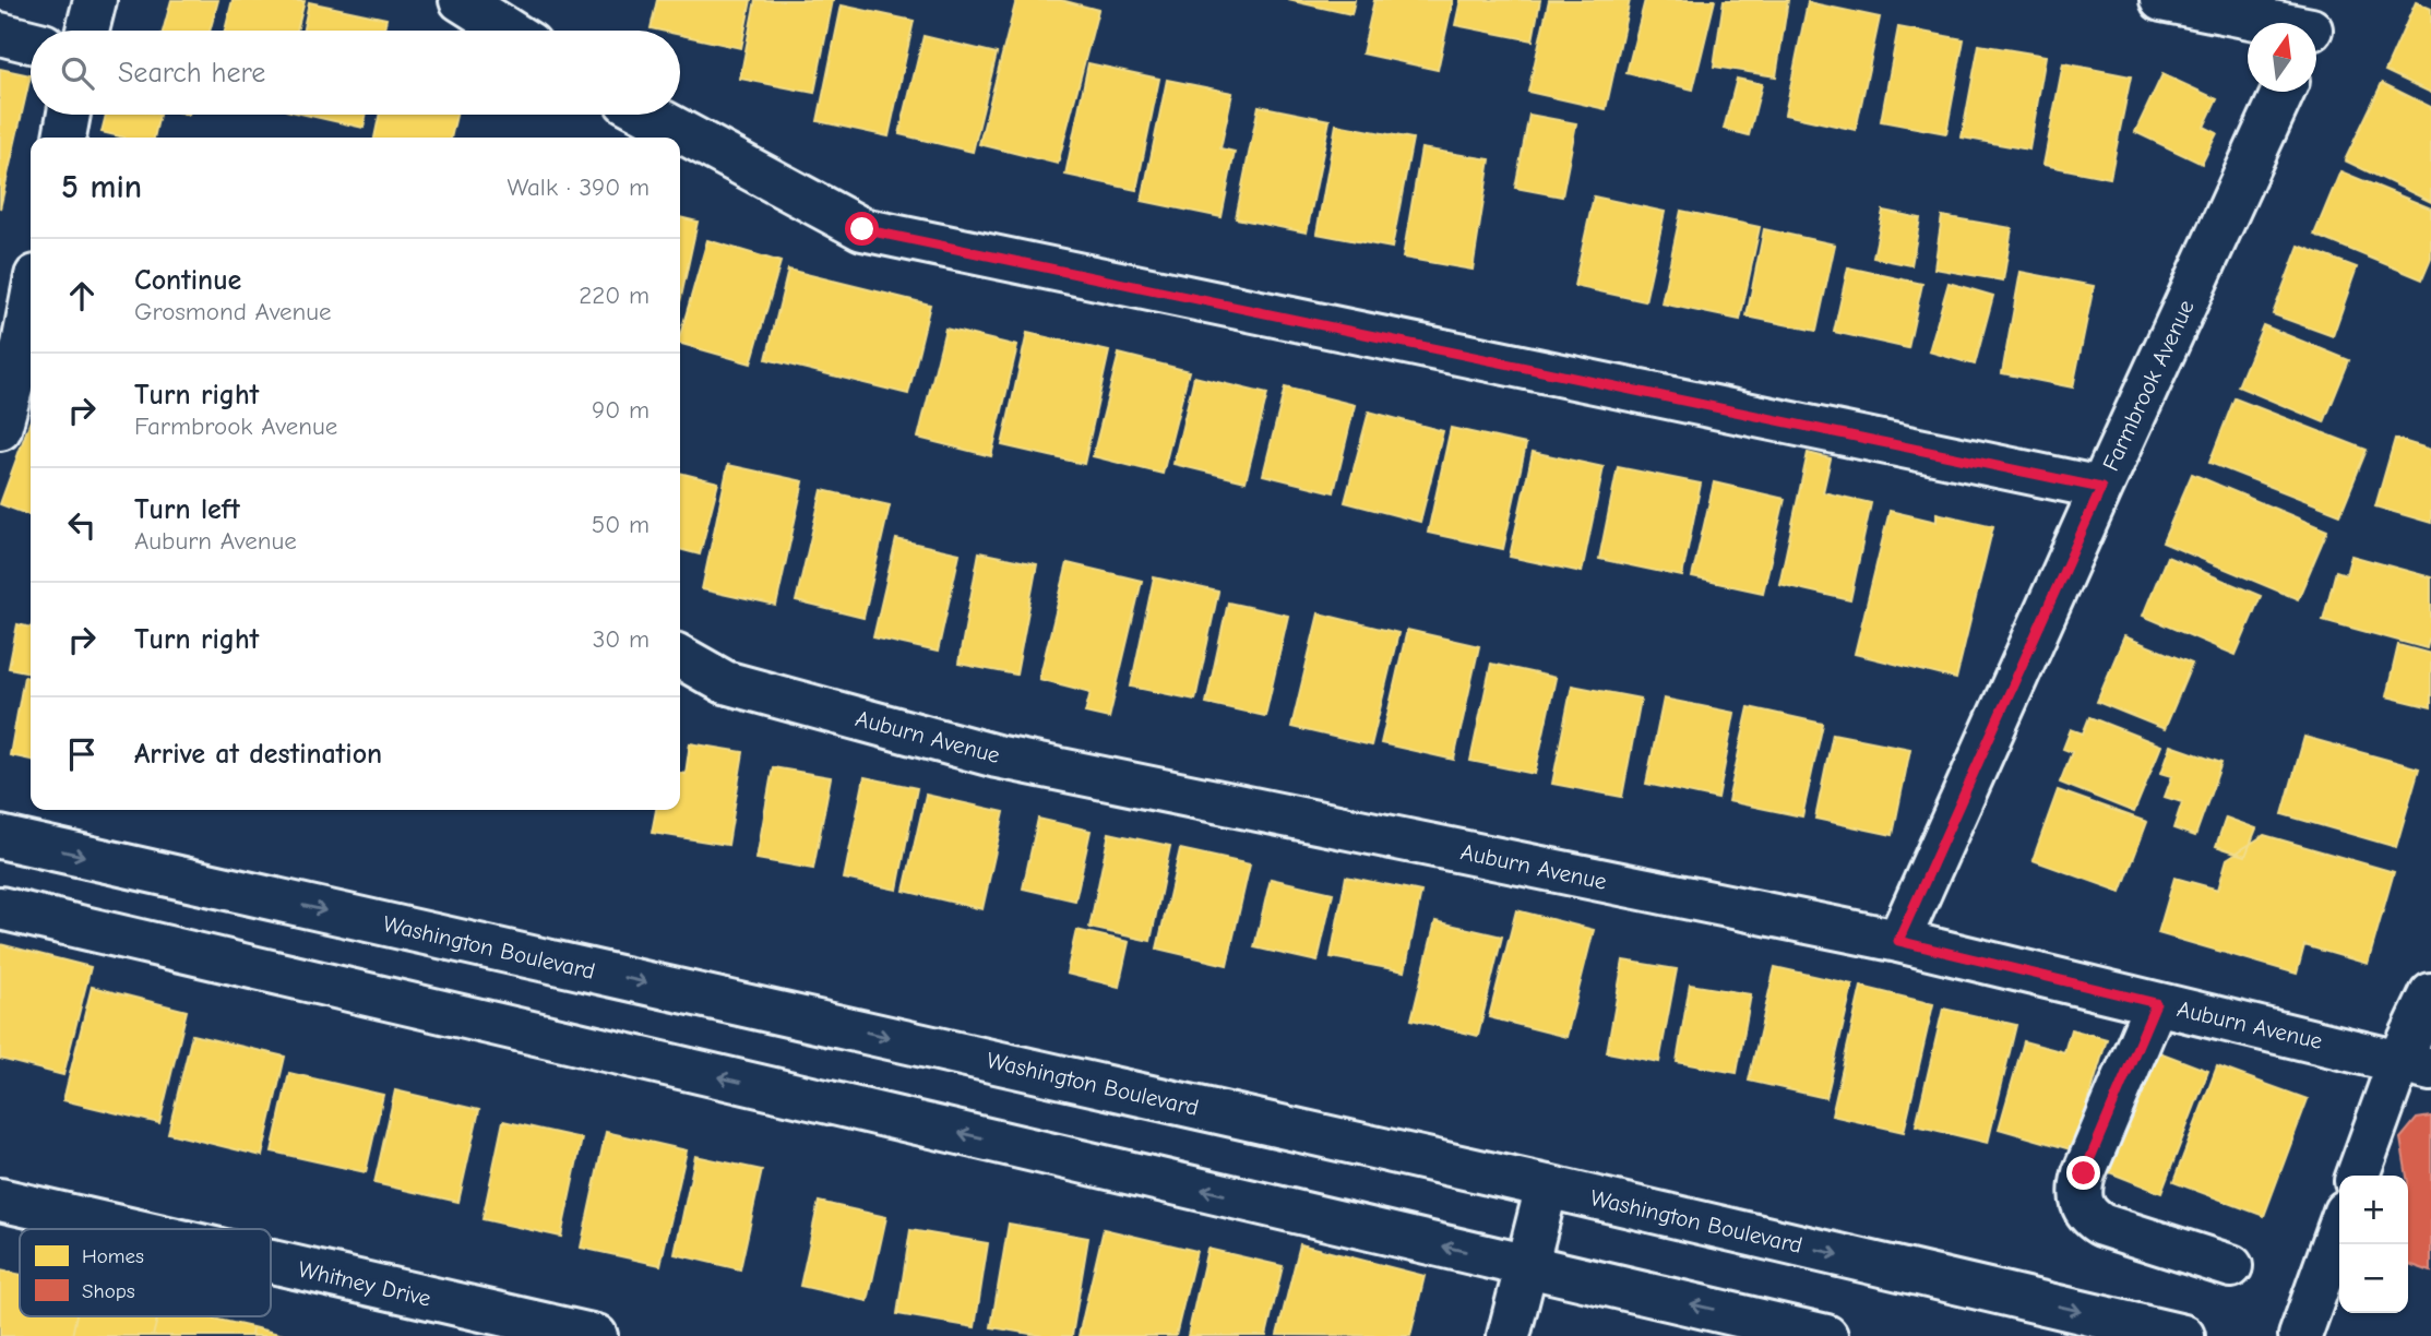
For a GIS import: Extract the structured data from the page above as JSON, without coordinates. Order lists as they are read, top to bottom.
{
  "streets": {
    "main road": [
      "Farmbrook Avenue",
      "Auburn Avenue",
      "Washington Boulevard",
      "Whitney Drive"
    ]
  },
  "crossings": [
    ["Farmbrook Avenue", "Auburn Avenue"]
  ],
  "legend": ["Homes", "Shops"],
  "north": "top",
  "page": {
    "search": "Search here",
    "heading": ["5 min", "Walk · 390 m"],
    "list": [
      ["Continue", "Grosmond Avenue", "220 m"],
      ["Turn right", "Farmbrook Avenue", "90 m"],
      ["Turn left", "Auburn Avenue", "50 m"],
      ["Turn right", "30 m"],
      "Arrive at destination"
    ],
    "map_buttons": ["+", "−"]
  }
}
